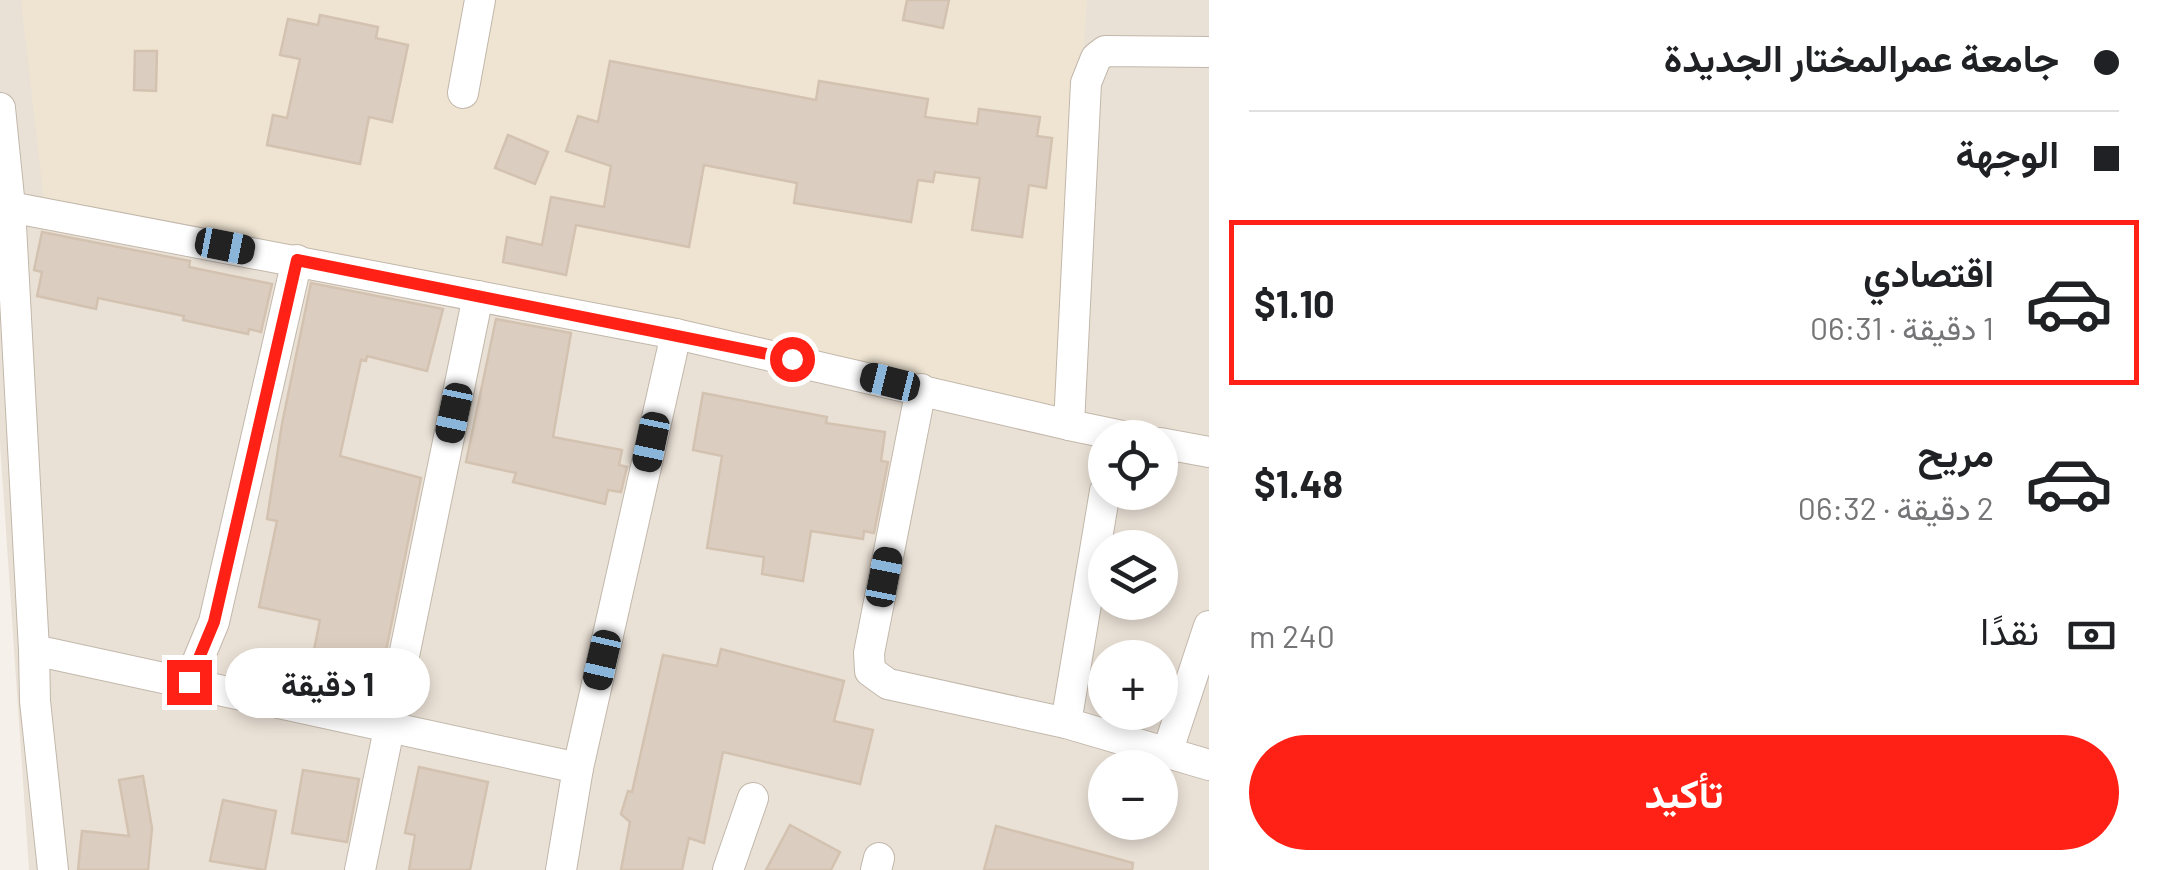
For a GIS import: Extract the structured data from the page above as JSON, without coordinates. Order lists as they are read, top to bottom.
{
  "page": {
    "banner": ["جامعة عمرالمختار الجديدة", "الوجهة"],
    "list": [
      {
        "name": "اقتصادي",
        "note": "1 دقيقة · 06:31",
        "value": "$1.10"
      },
      {
        "name": "مريح",
        "note": "2 دقيقة · 06:32",
        "value": "$1.48"
      }
    ],
    "map_buttons": ["+", "−"],
    "pay": ["نقدًا", "240 m"],
    "bubble": "1 دقيقة",
    "buttons": "تأكيد"
  }
}
